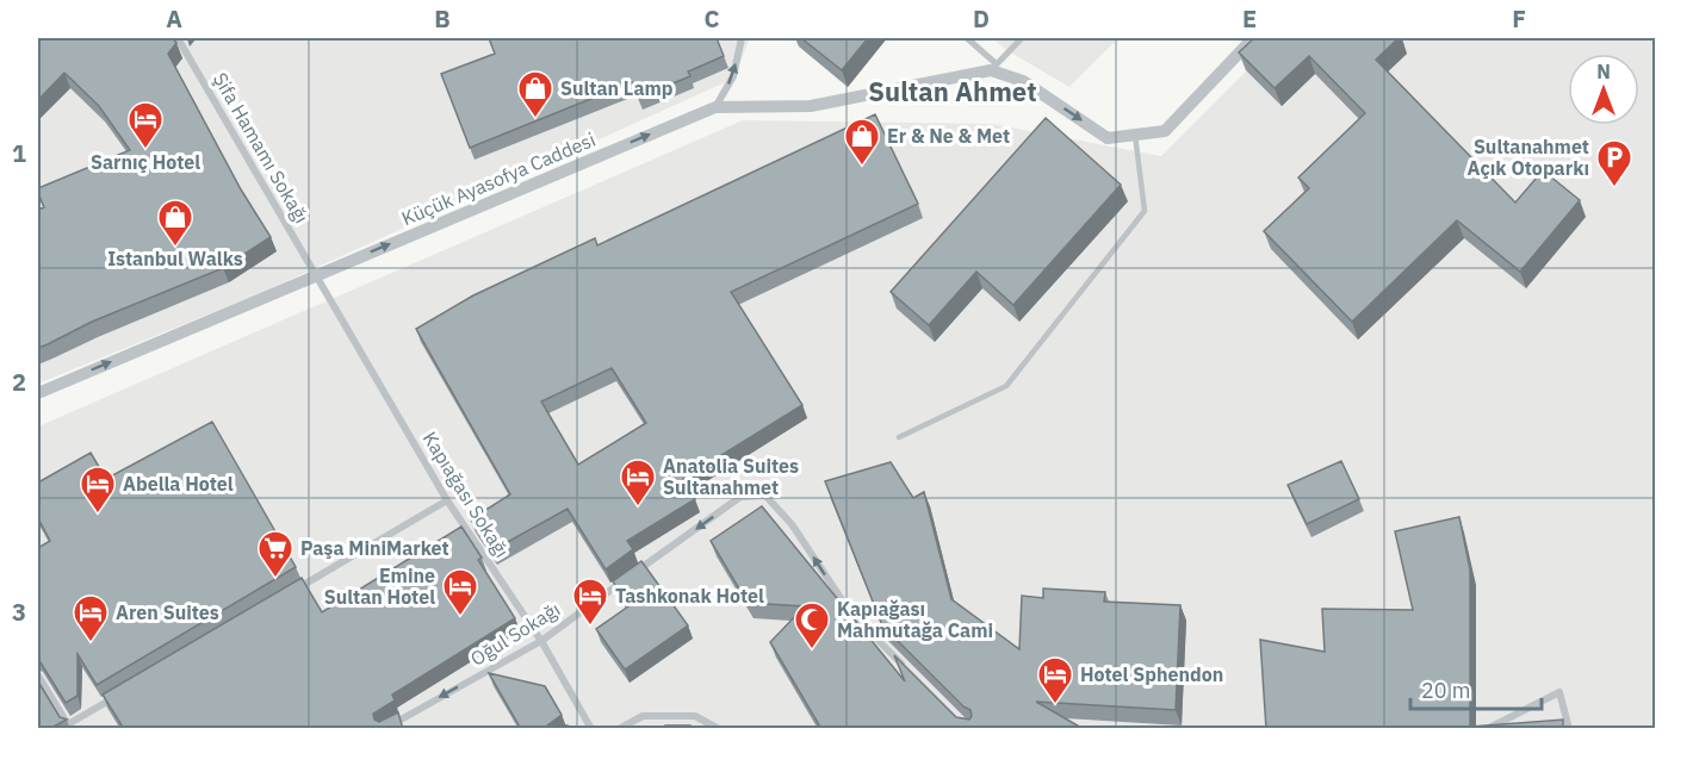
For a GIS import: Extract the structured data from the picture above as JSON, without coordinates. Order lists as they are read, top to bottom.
{
  "streets": {
    "street": [
      "Şifa Hamamı Sokağı",
      "Küçük Ayasofya Caddesi",
      "Kapıağası Sokağı",
      "Oğul Sokağı"
    ]
  },
  "crossings": [
    ["Şifa Hamamı Sokağı", "Küçük Ayasofya Caddesi"],
    ["Şifa Hamamı Sokağı", "Kapıağası Sokağı"],
    ["Küçük Ayasofya Caddesi", "Kapıağası Sokağı"],
    ["Kapıağası Sokağı", "Oğul Sokağı"]
  ],
  "one_way": ["Küçük Ayasofya Caddesi"],
  "districts": ["Sultan Ahmet"],
  "places": {
    "shop": ["Sultan Lamp", "Er & Ne & Met", "Istanbul Walks"],
    "hotel": [
      "Sarnıç Hotel",
      "Anatolia Suites Sultanahmet",
      "Abella Hotel",
      "Emine Sultan Hotel",
      "Tashkonak Hotel",
      "Aren Suites",
      "Hotel Sphendon"
    ],
    "parking": ["Sultanahmet Açık Otoparkı"],
    "supermarket": ["Paşa MiniMarket"],
    "mosque": ["Kapıağası Mahmutağa Cami"]
  },
  "scale_bar": "20 m",
  "north": "top",
  "grid": {
    "columns": [
      "A",
      "B",
      "C",
      "D",
      "E",
      "F"
    ],
    "rows": ["1", "2", "3"]
  }
}
